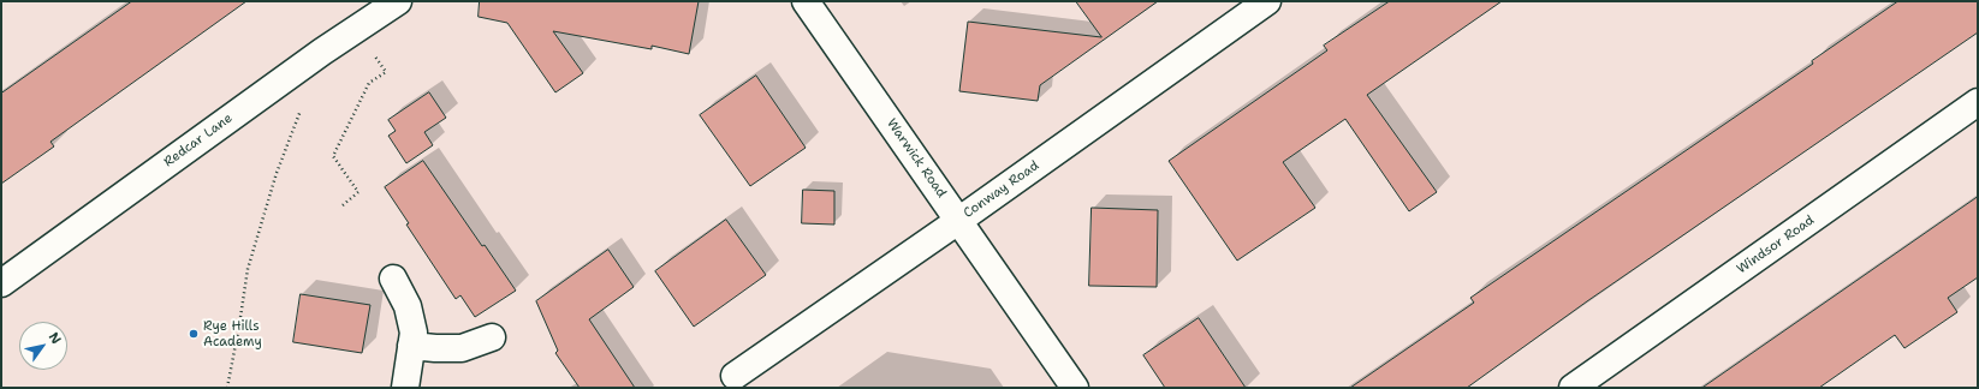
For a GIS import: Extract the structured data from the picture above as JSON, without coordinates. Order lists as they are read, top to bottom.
{
  "streets": {
    "street": [
      "Redcar Lane",
      "Warwick Road",
      "Conway Road",
      "Windsor Road"
    ]
  },
  "crossings": [
    ["Warwick Road", "Conway Road"]
  ],
  "places": ["Rye Hills Academy"],
  "north": "top right"
}
